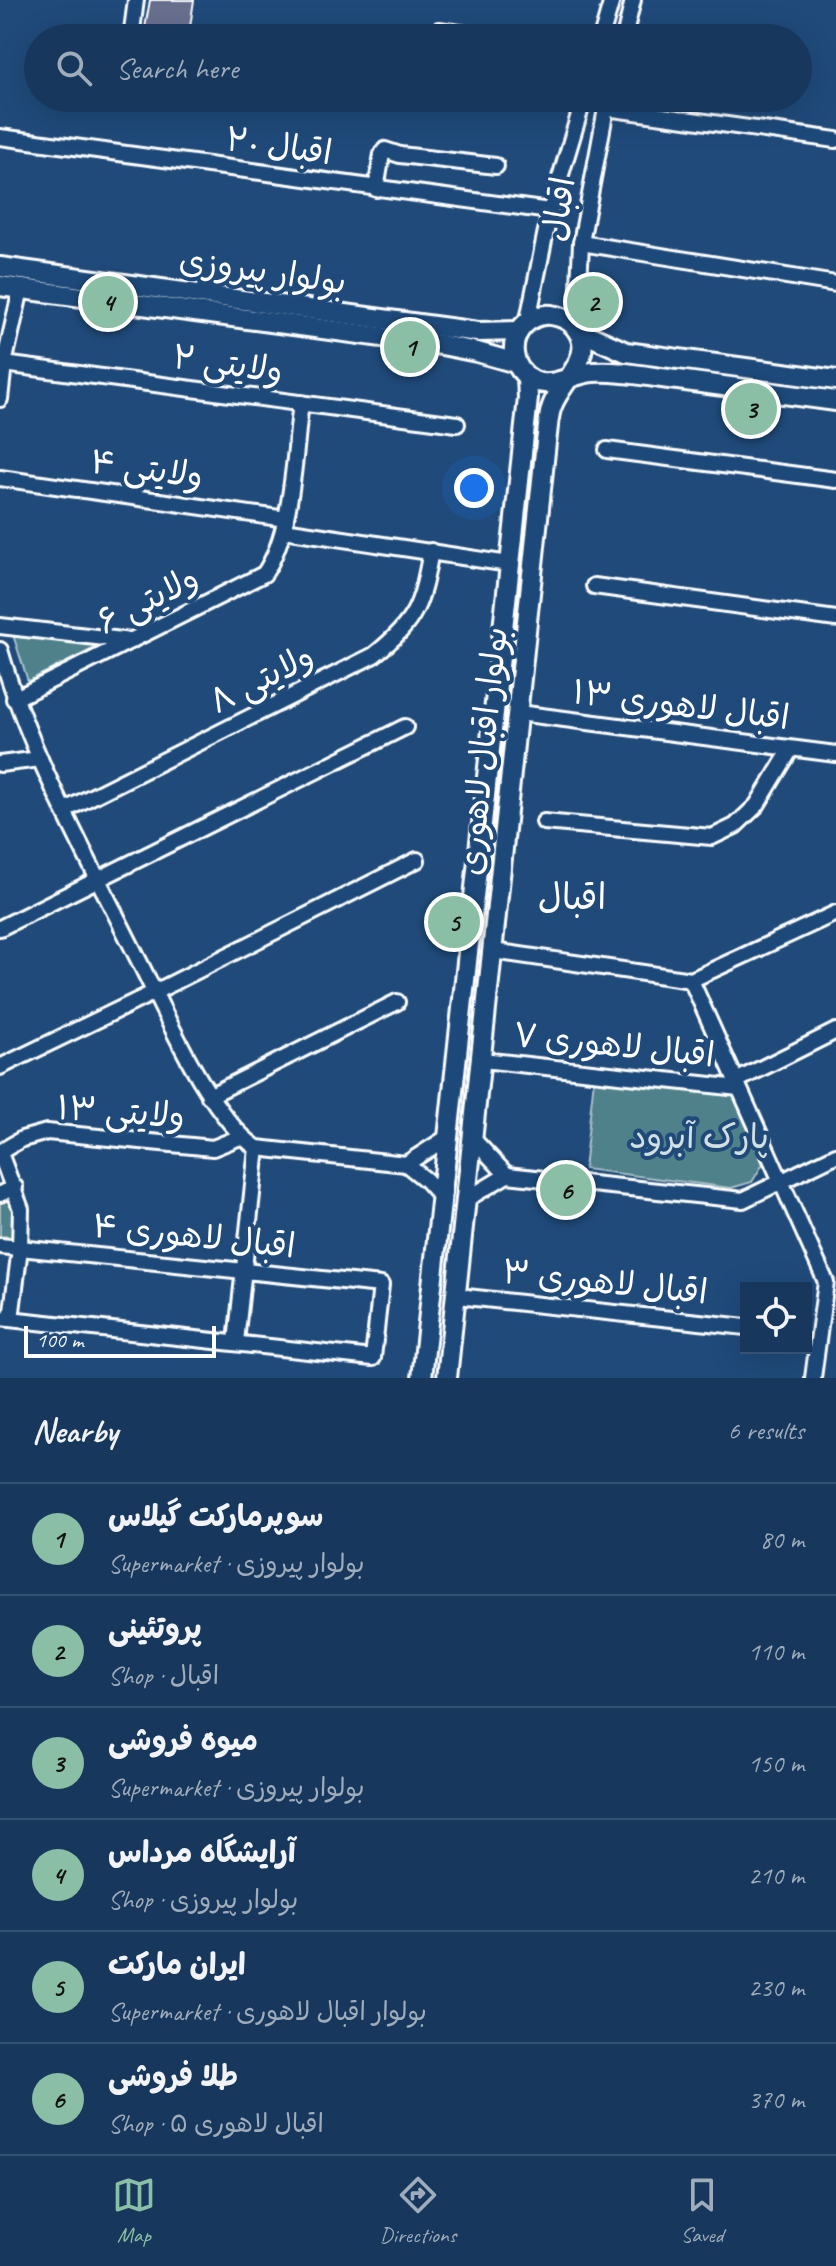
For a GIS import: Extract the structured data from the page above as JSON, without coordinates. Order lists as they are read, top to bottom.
{
  "streets": {
    "main road": ["بولوار پیروزی", "بولوار اقبال لاهوری"],
    "street": [
      "اقبال ۲۰",
      "اقبال",
      "ولایتی ۲",
      "ولایتی ۴",
      "ولایتی ۶",
      "ولایتی ۸",
      "اقبال لاهوری ۱۳",
      "اقبال لاهوری ۷",
      "ولایتی ۱۳",
      "اقبال لاهوری ۴",
      "اقبال لاهوری ۳"
    ]
  },
  "crossings": [
    ["اقبال ۲۰", "اقبال"],
    ["اقبال", "بولوار پیروزی"],
    ["اقبال", "بولوار اقبال لاهوری"],
    ["بولوار پیروزی", "بولوار اقبال لاهوری"],
    ["ولایتی ۲", "ولایتی ۶"],
    ["ولایتی ۴", "ولایتی ۶"],
    ["ولایتی ۴", "ولایتی ۸"],
    ["ولایتی ۴", "بولوار اقبال لاهوری"],
    ["اقبال لاهوری ۱۳", "بولوار اقبال لاهوری"],
    ["بولوار اقبال لاهوری", "اقبال لاهوری ۷"],
    ["بولوار اقبال لاهوری", "اقبال لاهوری ۳"]
  ],
  "districts": ["اقبال"],
  "parks": ["پارک آبرود"],
  "scale_bar": "100 m",
  "page": {
    "search": "Search here",
    "pins": [
      "2",
      "4",
      "1",
      "3",
      "5",
      "6"
    ],
    "scale": "100 m",
    "heading": ["Nearby", "6 results"],
    "list": [
      {
        "mark": "1",
        "name": "سوپرمارکت گیلاس",
        "note": "Supermarket · بولوار پیروزی",
        "value": "80 m"
      },
      {
        "mark": "2",
        "name": "پروتئینی",
        "note": "Shop · اقبال",
        "value": "110 m"
      },
      {
        "mark": "3",
        "name": "میوه فروشی",
        "note": "Supermarket · بولوار پیروزی",
        "value": "150 m"
      },
      {
        "mark": "4",
        "name": "آرایشگاه مرداس",
        "note": "Shop · بولوار پیروزی",
        "value": "210 m"
      },
      {
        "mark": "5",
        "name": "ایران مارکت",
        "note": "Supermarket · بولوار اقبال لاهوری",
        "value": "230 m"
      },
      {
        "mark": "6",
        "name": "طلا فروشی",
        "note": "Shop · اقبال لاهوری ۵",
        "value": "370 m"
      }
    ],
    "nav": ["Map", "Directions", "Saved"]
  }
}
